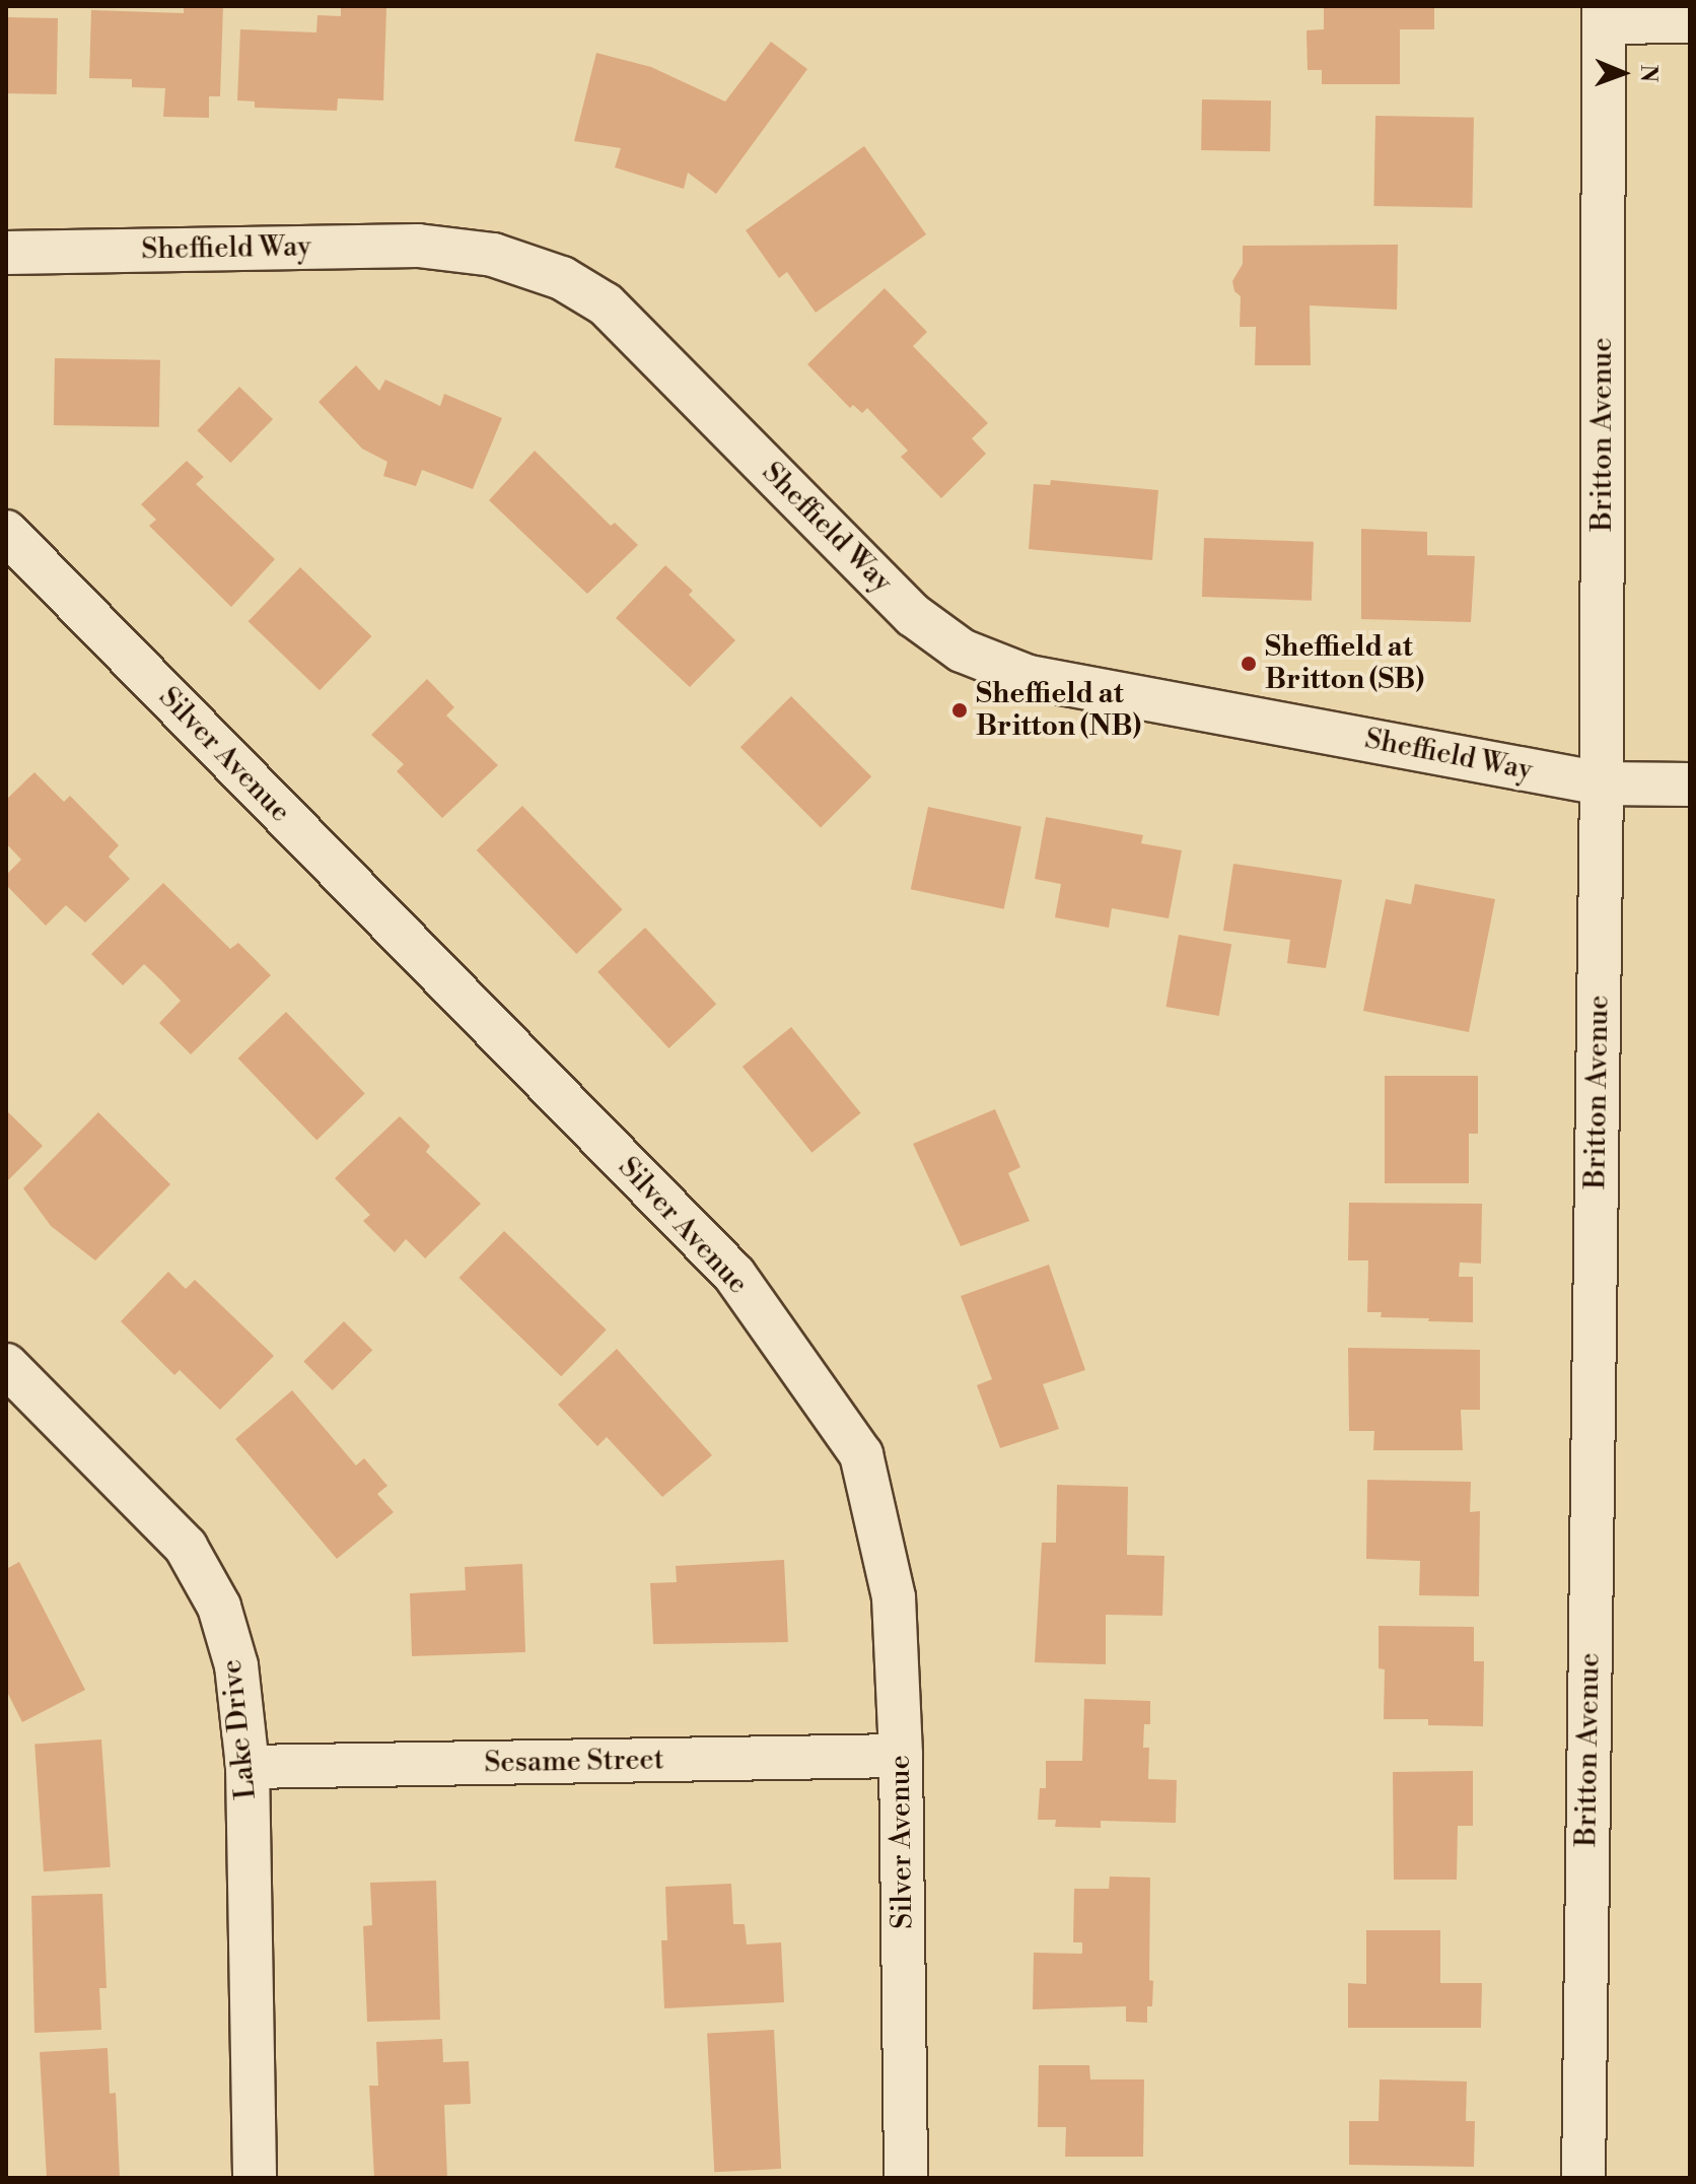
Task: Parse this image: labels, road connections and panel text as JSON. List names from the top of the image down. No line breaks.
{"streets":{"street":["Sheffield Way","Britton Avenue","Silver Avenue","Lake Drive","Sesame Street"]},"crossings":[["Sheffield Way","Britton Avenue"],["Silver Avenue","Sesame Street"],["Lake Drive","Sesame Street"]],"places":["Sheffield at Britton (SB)","Sheffield at Britton (NB)"],"north":"right"}
